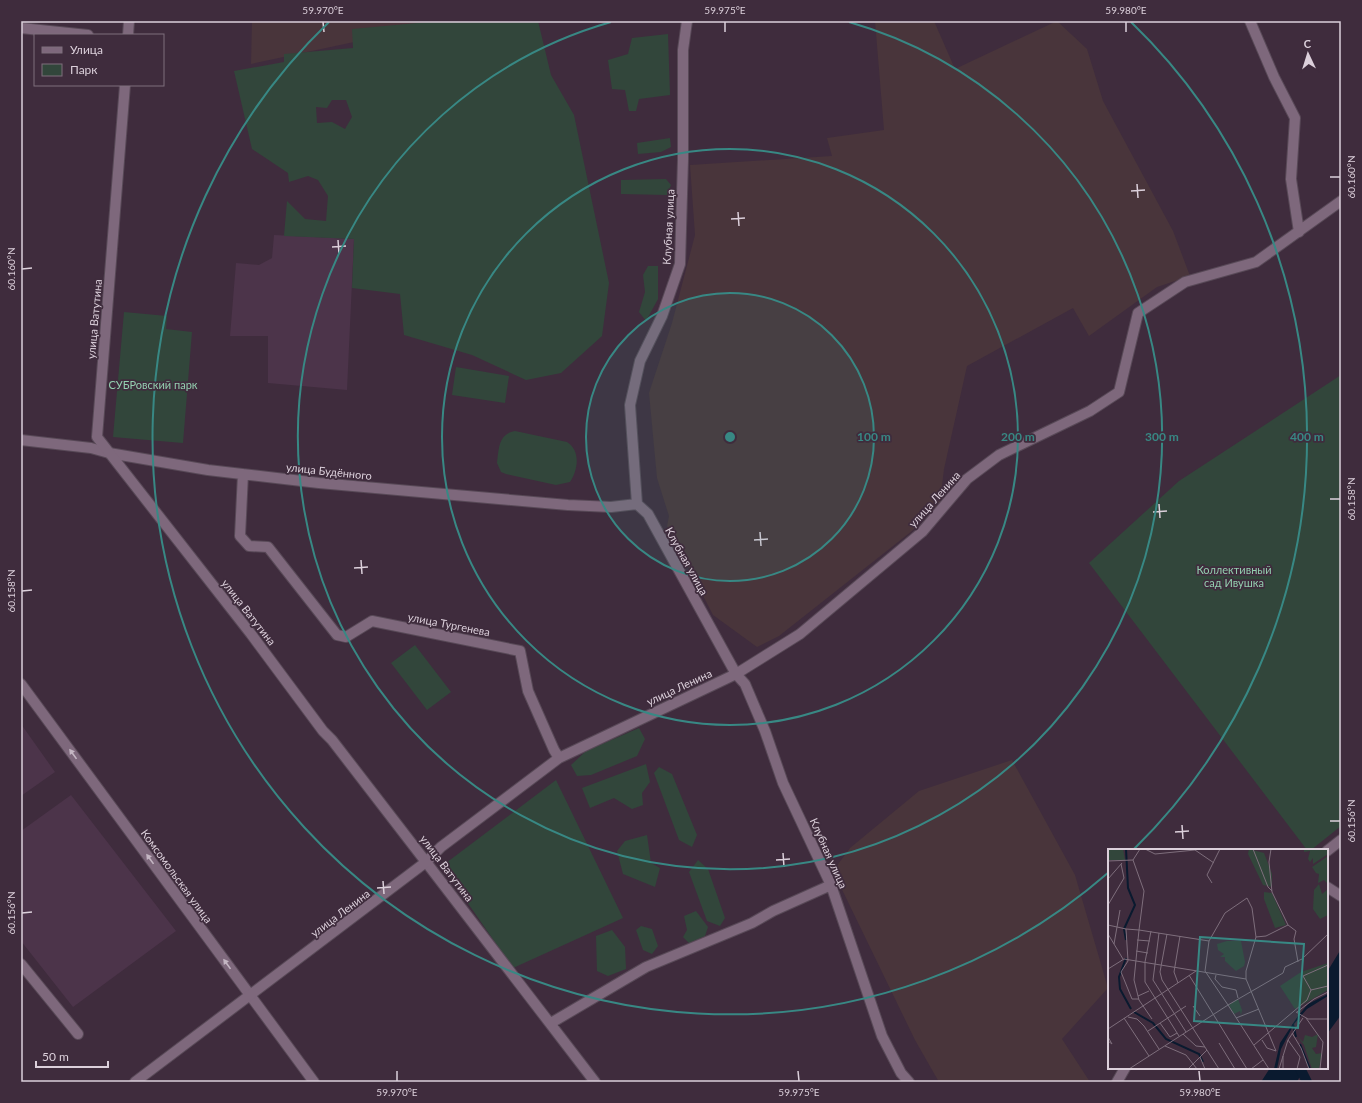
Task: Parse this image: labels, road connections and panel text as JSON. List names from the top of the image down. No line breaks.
{"streets":{"street":["Клубная улица","улица Ватутина","улица Будённого","улица Ленина","улица Тургенева","Комсомольская улица"]},"crossings":[["Клубная улица","улица Будённого"],["Клубная улица","улица Ленина"],["улица Ватутина","улица Будённого"],["улица Ватутина","улица Ленина"],["улица Будённого","улица Тургенева"],["улица Ленина","улица Тургенева"],["улица Ленина","Комсомольская улица"]],"one_way":["Комсомольская улица"],"parks":["СУБРовский парк","Коллективный сад Ивушка"],"legend":["Улица","Парк"],"scale_bar":"50 m","north":"top","coordinates":["59.970°E","59.975°E","59.980°E","60.160°N","60.158°N","60.156°N"],"rings":["100 m","200 m","300 m","400 m"]}
